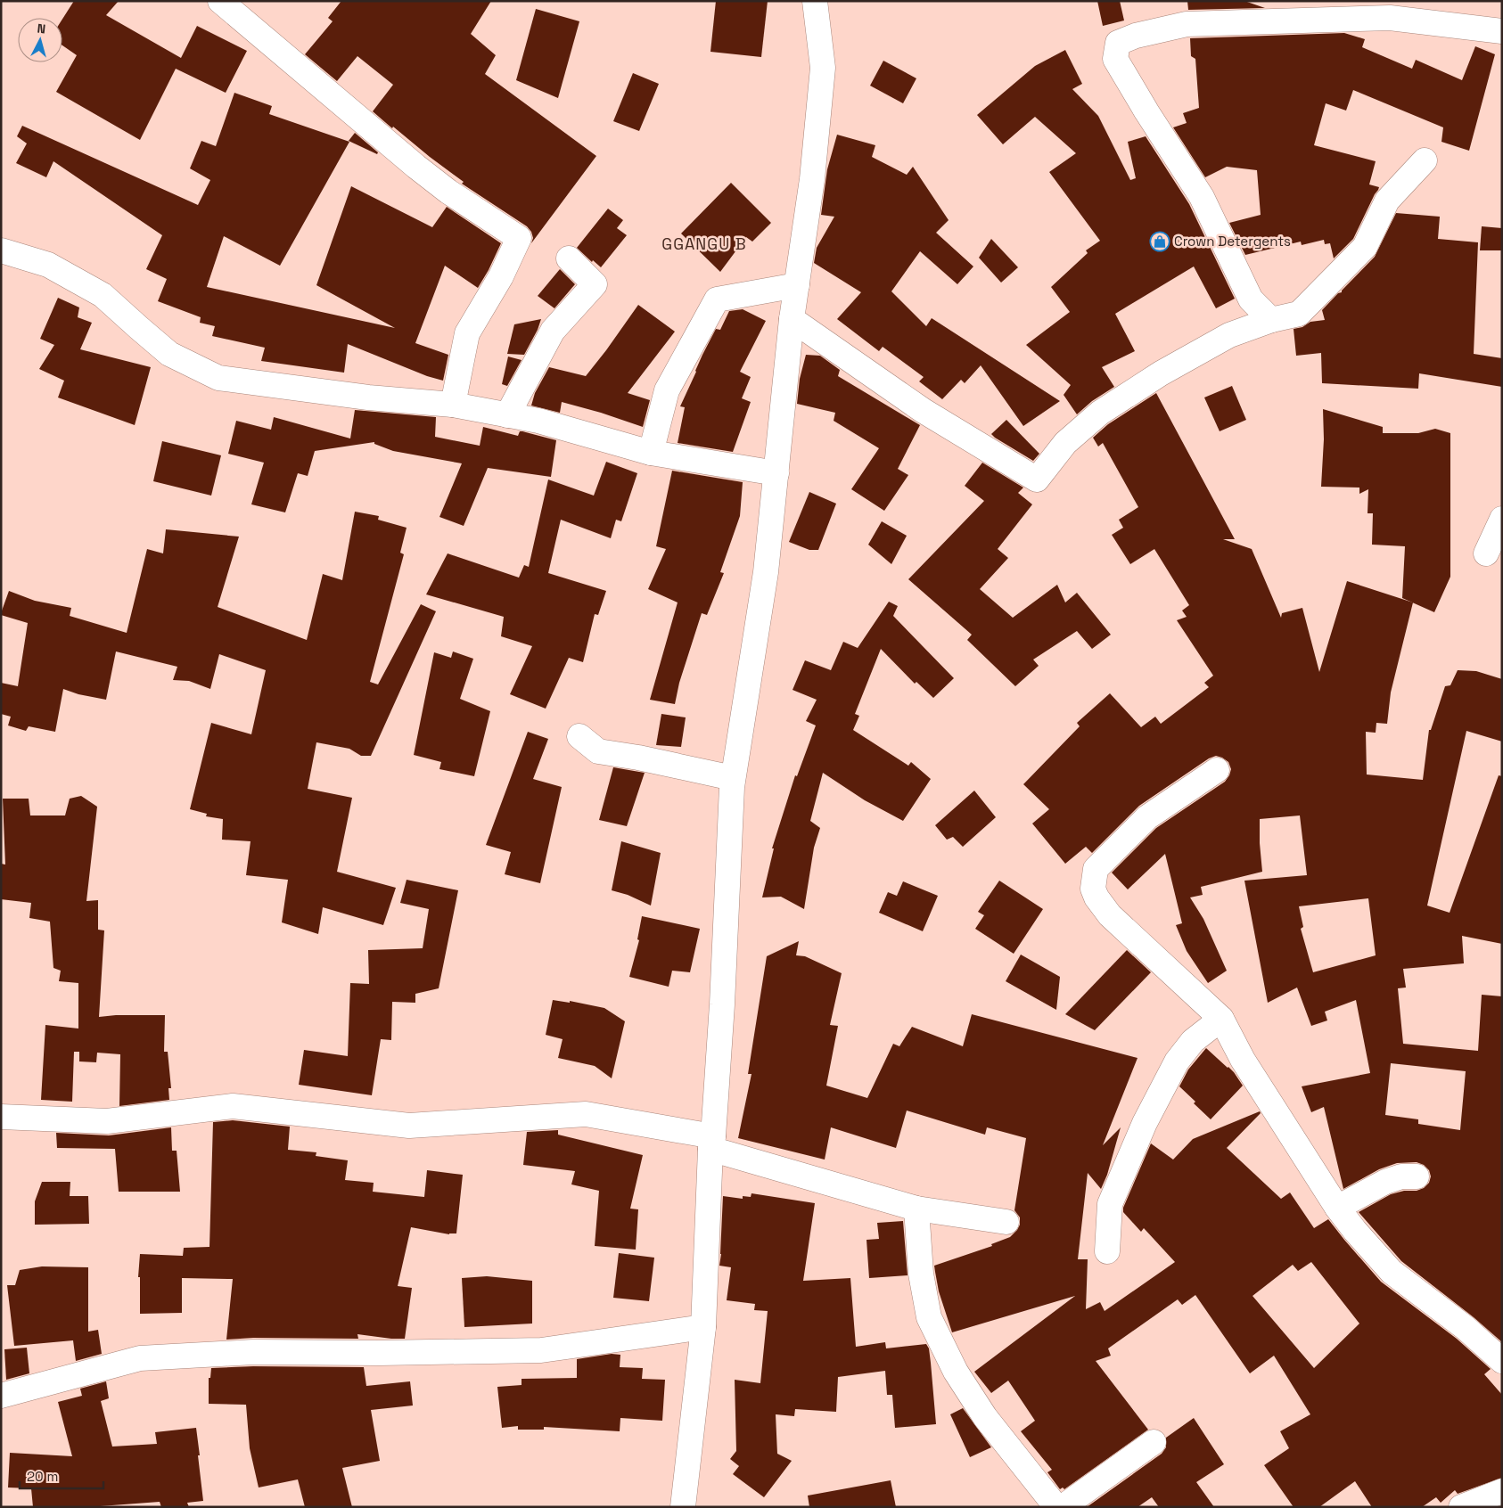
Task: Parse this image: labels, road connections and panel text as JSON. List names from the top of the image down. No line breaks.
{"districts":["GGANGU B"],"places":{"shop":["Crown Detergents"]},"scale_bar":"20 m","north":"top"}
